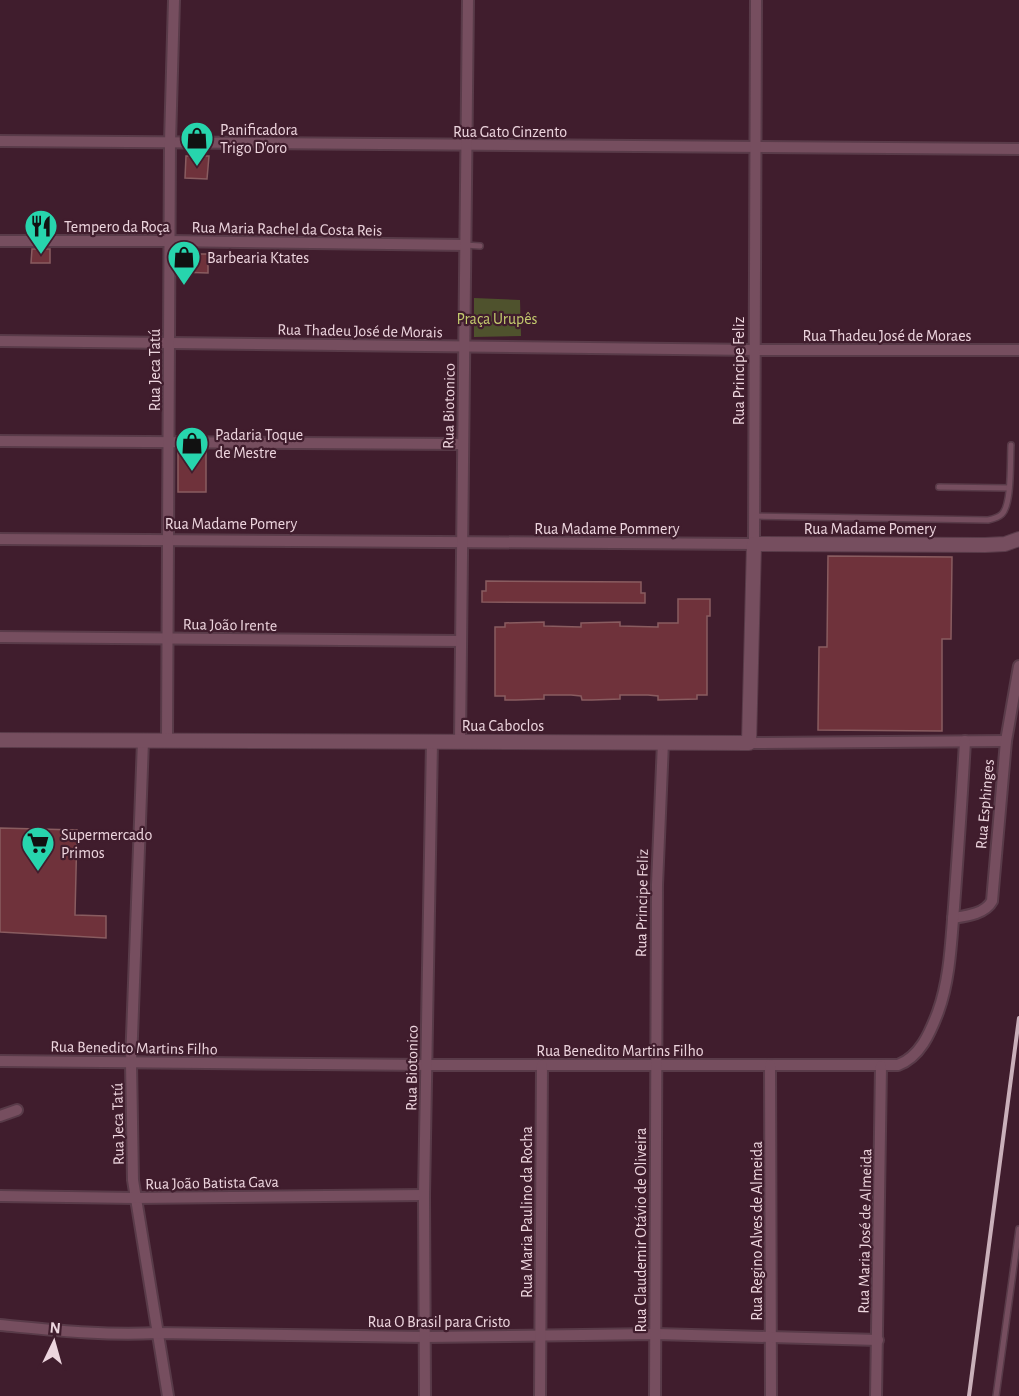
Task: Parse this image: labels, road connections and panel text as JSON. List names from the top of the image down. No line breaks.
{"streets":{"street":["Rua Gato Cinzento","Rua Maria Rachel da Costa Reis","Rua Thadeu José de Morais","Rua Thadeu José de Moraes","Rua Jeca Tatú","Rua Principe Feliz","Rua Biotonico","Rua Madame Pomery","Rua Madame Pommery","Rua João Irente","Rua Caboclos","Rua Esphinges","Rua Benedito Martins Filho","Rua João Batista Gava","Rua Maria Paulino da Rocha","Rua Claudemir Otávio de Oliveira","Rua Regino Alves de Almeida","Rua Maria José de Almeida","Rua O Brasil para Cristo"]},"crossings":[["Rua Gato Cinzento","Rua Jeca Tatú"],["Rua Gato Cinzento","Rua Principe Feliz"],["Rua Gato Cinzento","Rua Biotonico"],["Rua Maria Rachel da Costa Reis","Rua Jeca Tatú"],["Rua Maria Rachel da Costa Reis","Rua Biotonico"],["Rua Thadeu José de Morais","Rua Thadeu José de Moraes"],["Rua Thadeu José de Morais","Rua Jeca Tatú"],["Rua Thadeu José de Morais","Rua Principe Feliz"],["Rua Thadeu José de Morais","Rua Biotonico"],["Rua Thadeu José de Moraes","Rua Principe Feliz"],["Rua Jeca Tatú","Rua Madame Pomery"],["Rua Jeca Tatú","Rua João Irente"],["Rua Jeca Tatú","Rua Caboclos"],["Rua Jeca Tatú","Rua Benedito Martins Filho"],["Rua Jeca Tatú","Rua João Batista Gava"],["Rua Jeca Tatú","Rua O Brasil para Cristo"],["Rua Principe Feliz","Rua Madame Pomery"],["Rua Principe Feliz","Rua Madame Pommery"],["Rua Principe Feliz","Rua Caboclos"],["Rua Principe Feliz","Rua Benedito Martins Filho"],["Rua Principe Feliz","Rua Claudemir Otávio de Oliveira"],["Rua Biotonico","Rua Madame Pomery"],["Rua Biotonico","Rua Madame Pommery"],["Rua Biotonico","Rua João Irente"],["Rua Biotonico","Rua Caboclos"],["Rua Biotonico","Rua Benedito Martins Filho"],["Rua Biotonico","Rua João Batista Gava"],["Rua Biotonico","Rua O Brasil para Cristo"],["Rua Madame Pomery","Rua Madame Pommery"],["Rua Caboclos","Rua Esphinges"],["Rua Caboclos","Rua Benedito Martins Filho"],["Rua Esphinges","Rua Benedito Martins Filho"],["Rua Benedito Martins Filho","Rua Maria Paulino da Rocha"],["Rua Benedito Martins Filho","Rua Claudemir Otávio de Oliveira"],["Rua Benedito Martins Filho","Rua Regino Alves de Almeida"],["Rua Benedito Martins Filho","Rua Maria José de Almeida"],["Rua Maria Paulino da Rocha","Rua O Brasil para Cristo"],["Rua Claudemir Otávio de Oliveira","Rua O Brasil para Cristo"],["Rua Regino Alves de Almeida","Rua O Brasil para Cristo"],["Rua Maria José de Almeida","Rua O Brasil para Cristo"]],"parks":["Praça Urupês"],"places":{"shop":["Panificadora Trigo D'oro","Barbearia Ktates","Padaria Toque de Mestre"],"restaurant":["Tempero da Roça"],"supermarket":["Supermercado Primos"]},"north":"top"}
